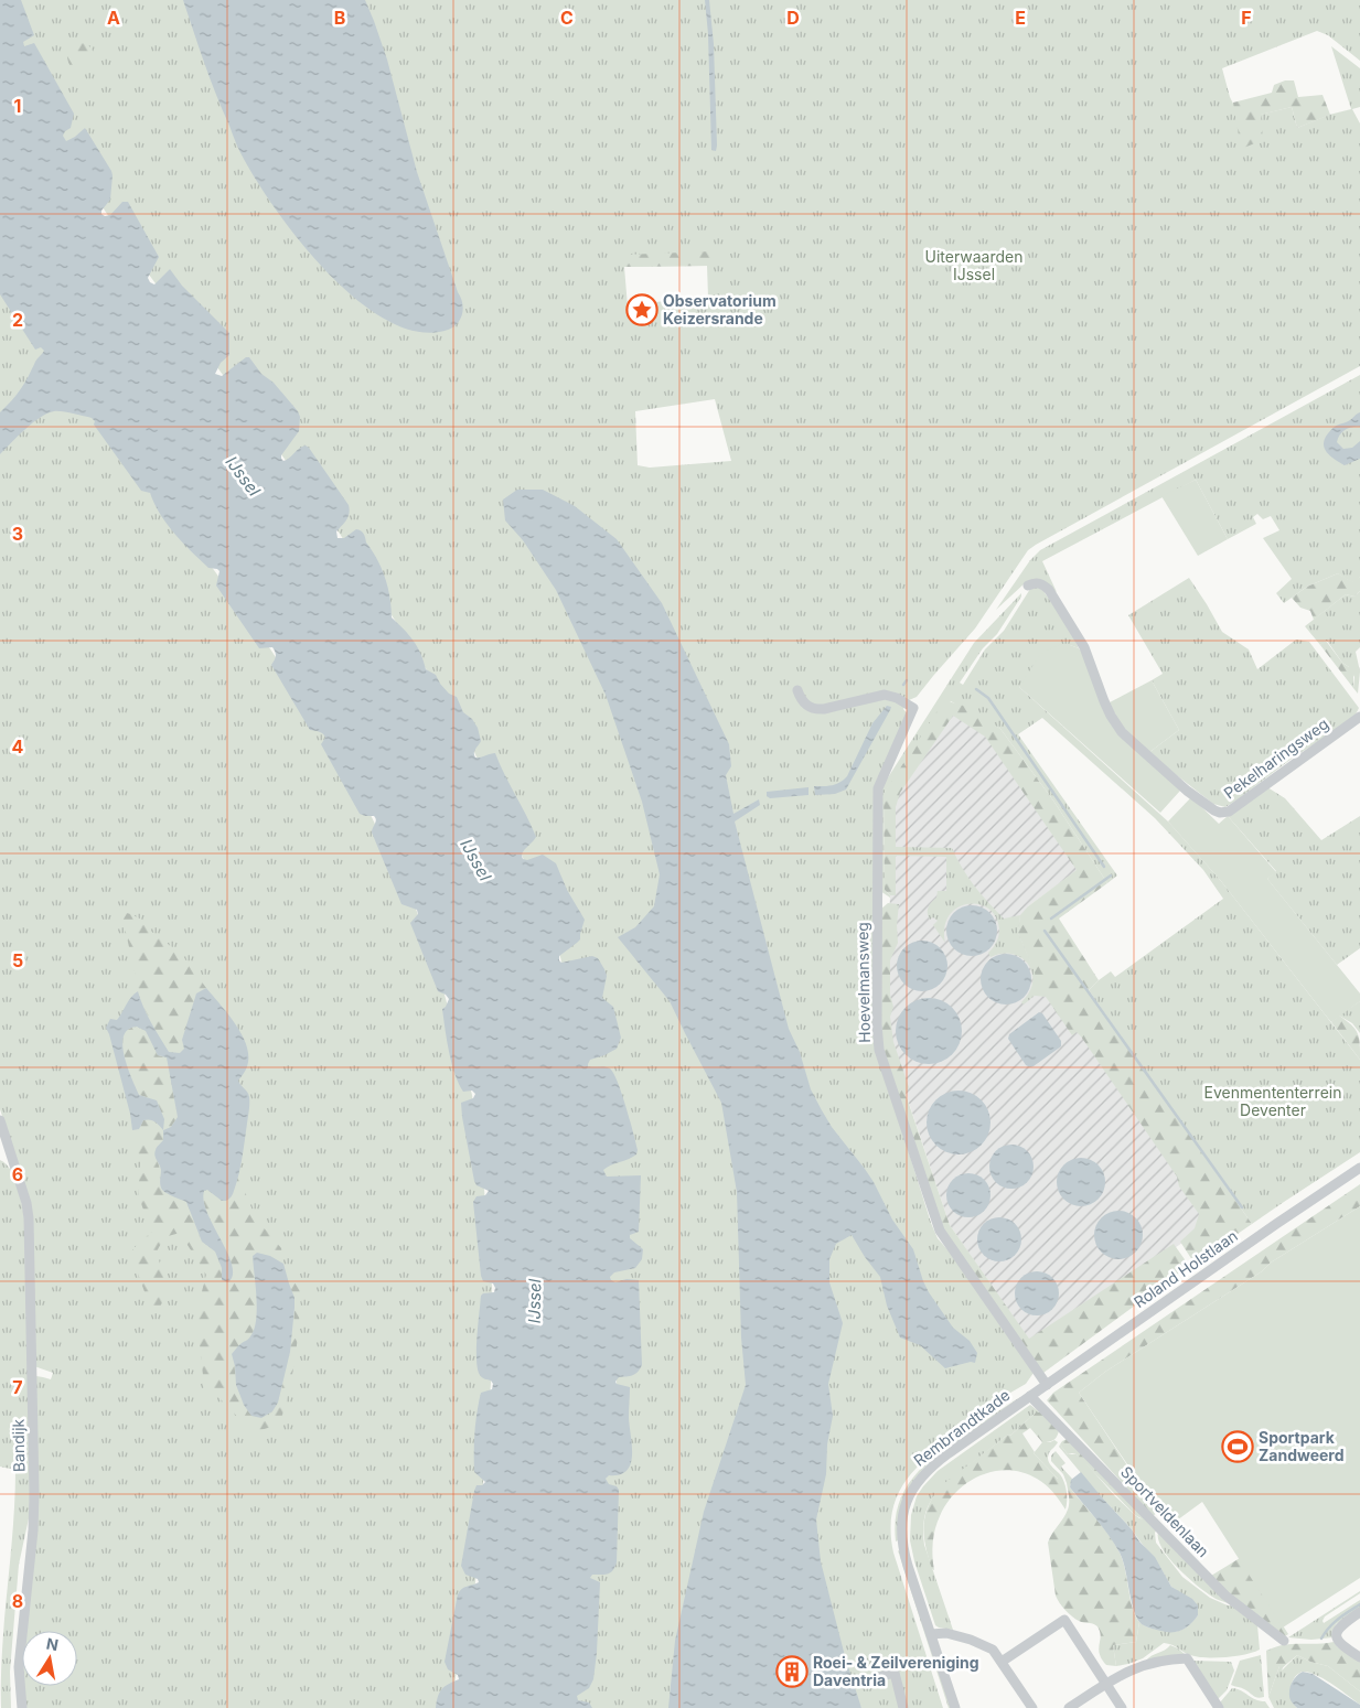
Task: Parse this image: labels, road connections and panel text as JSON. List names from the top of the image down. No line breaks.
{"streets":{"street":["Pekelharingsweg","Hoevelmansweg","Roland Holstlaan","Rembrandtkade","Bandijk","Sportveldenlaan"]},"crossings":[["Hoevelmansweg","Roland Holstlaan"],["Roland Holstlaan","Rembrandtkade"],["Roland Holstlaan","Sportveldenlaan"],["Rembrandtkade","Sportveldenlaan"]],"water":["IJssel"],"parks":["Uiterwaarden IJssel","Evenmententerrein Deventer"],"places":{"place":["Observatorium Keizersrande"],"sports":["Sportpark Zandweerd"],"building":["Roei- & Zeilvereniging Daventria"]},"north":"top","grid":{"columns":["A","B","C","D","E","F"],"rows":["1","2","3","4","5","6","7","8"]}}
